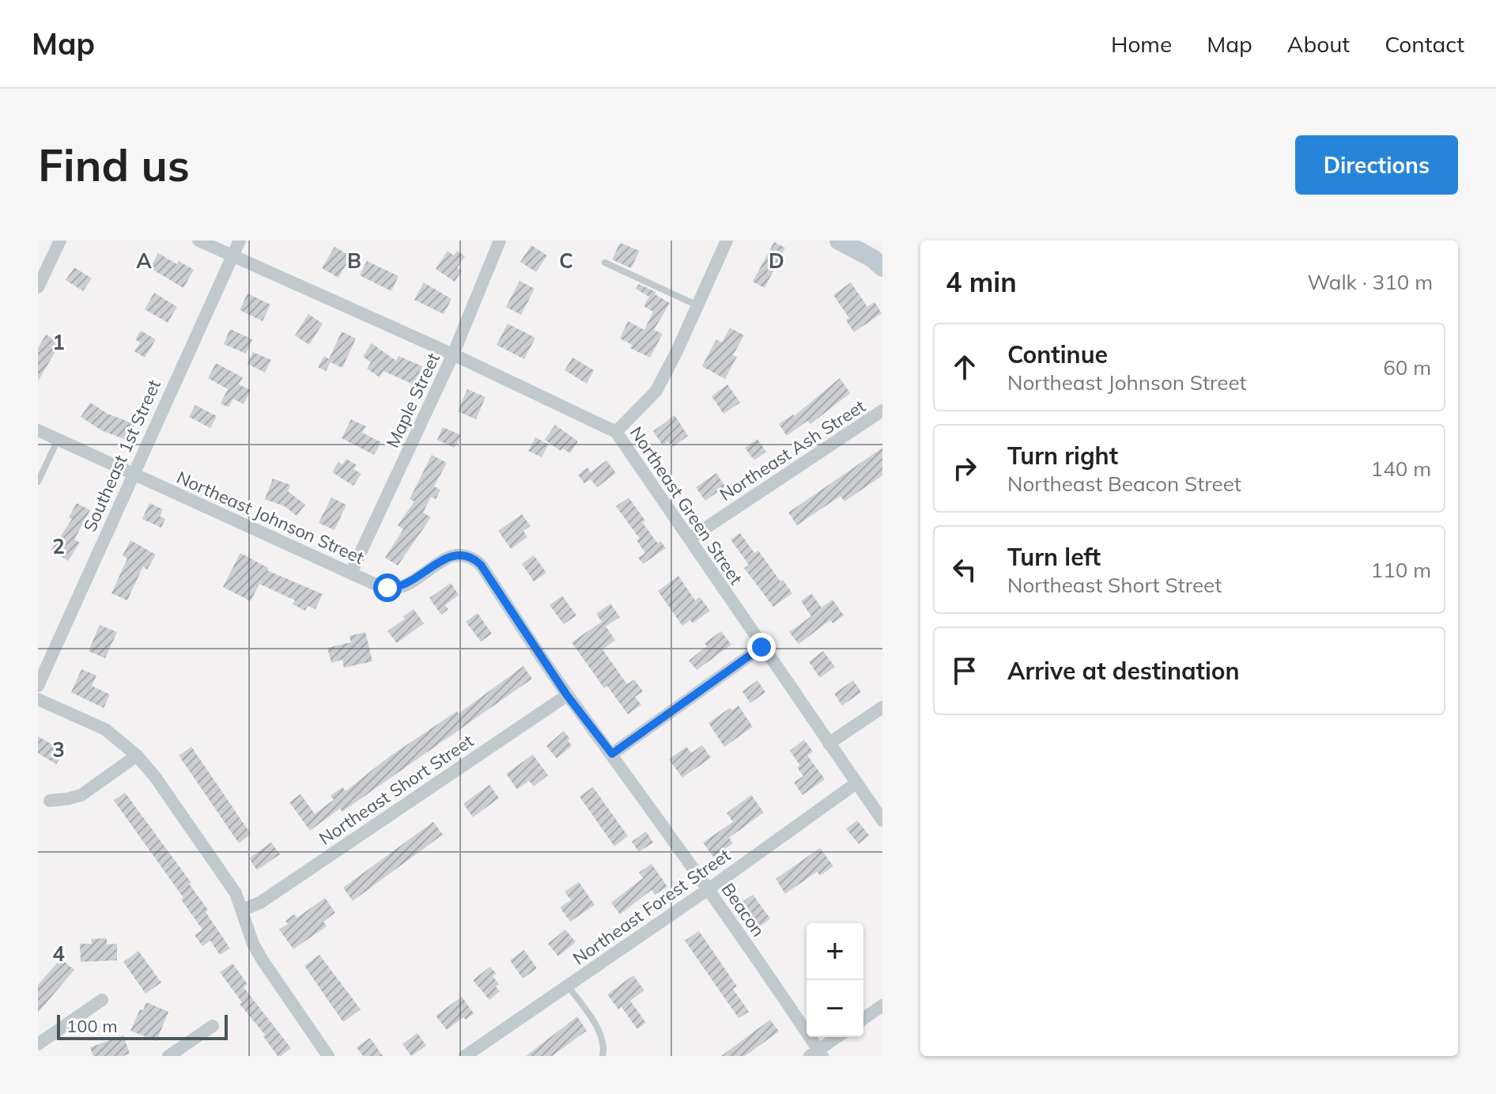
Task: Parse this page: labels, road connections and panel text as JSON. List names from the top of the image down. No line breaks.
{"streets":{"street":["Maple Street","Northeast Ash Street","Southeast 1st Street","Northeast Green Street","Northeast Johnson Street","Northeast Short Street","Northeast Forest Street","Beacon"]},"crossings":[["Maple Street","Northeast Green Street"],["Maple Street","Northeast Johnson Street"],["Northeast Ash Street","Northeast Green Street"],["Southeast 1st Street","Northeast Green Street"],["Southeast 1st Street","Northeast Johnson Street"],["Northeast Green Street","Northeast Forest Street"],["Northeast Johnson Street","Beacon"],["Northeast Short Street","Beacon"],["Northeast Forest Street","Beacon"]],"scale_bar":"100 m","page":{"header":"Map","nav":["Home","Map","About","Contact"],"buttons":"Directions","title":"Find us","heading":["4 min","Walk · 310 m"],"list":[["Continue","Northeast Johnson Street","60 m"],["Turn right","Northeast Beacon Street","140 m"],["Turn left","Northeast Short Street","110 m"],"Arrive at destination"],"map_buttons":["+","−"],"scale":"100 m"},"grid":{"columns":["A","B","C","D"],"rows":["1","2","3","4"]}}
